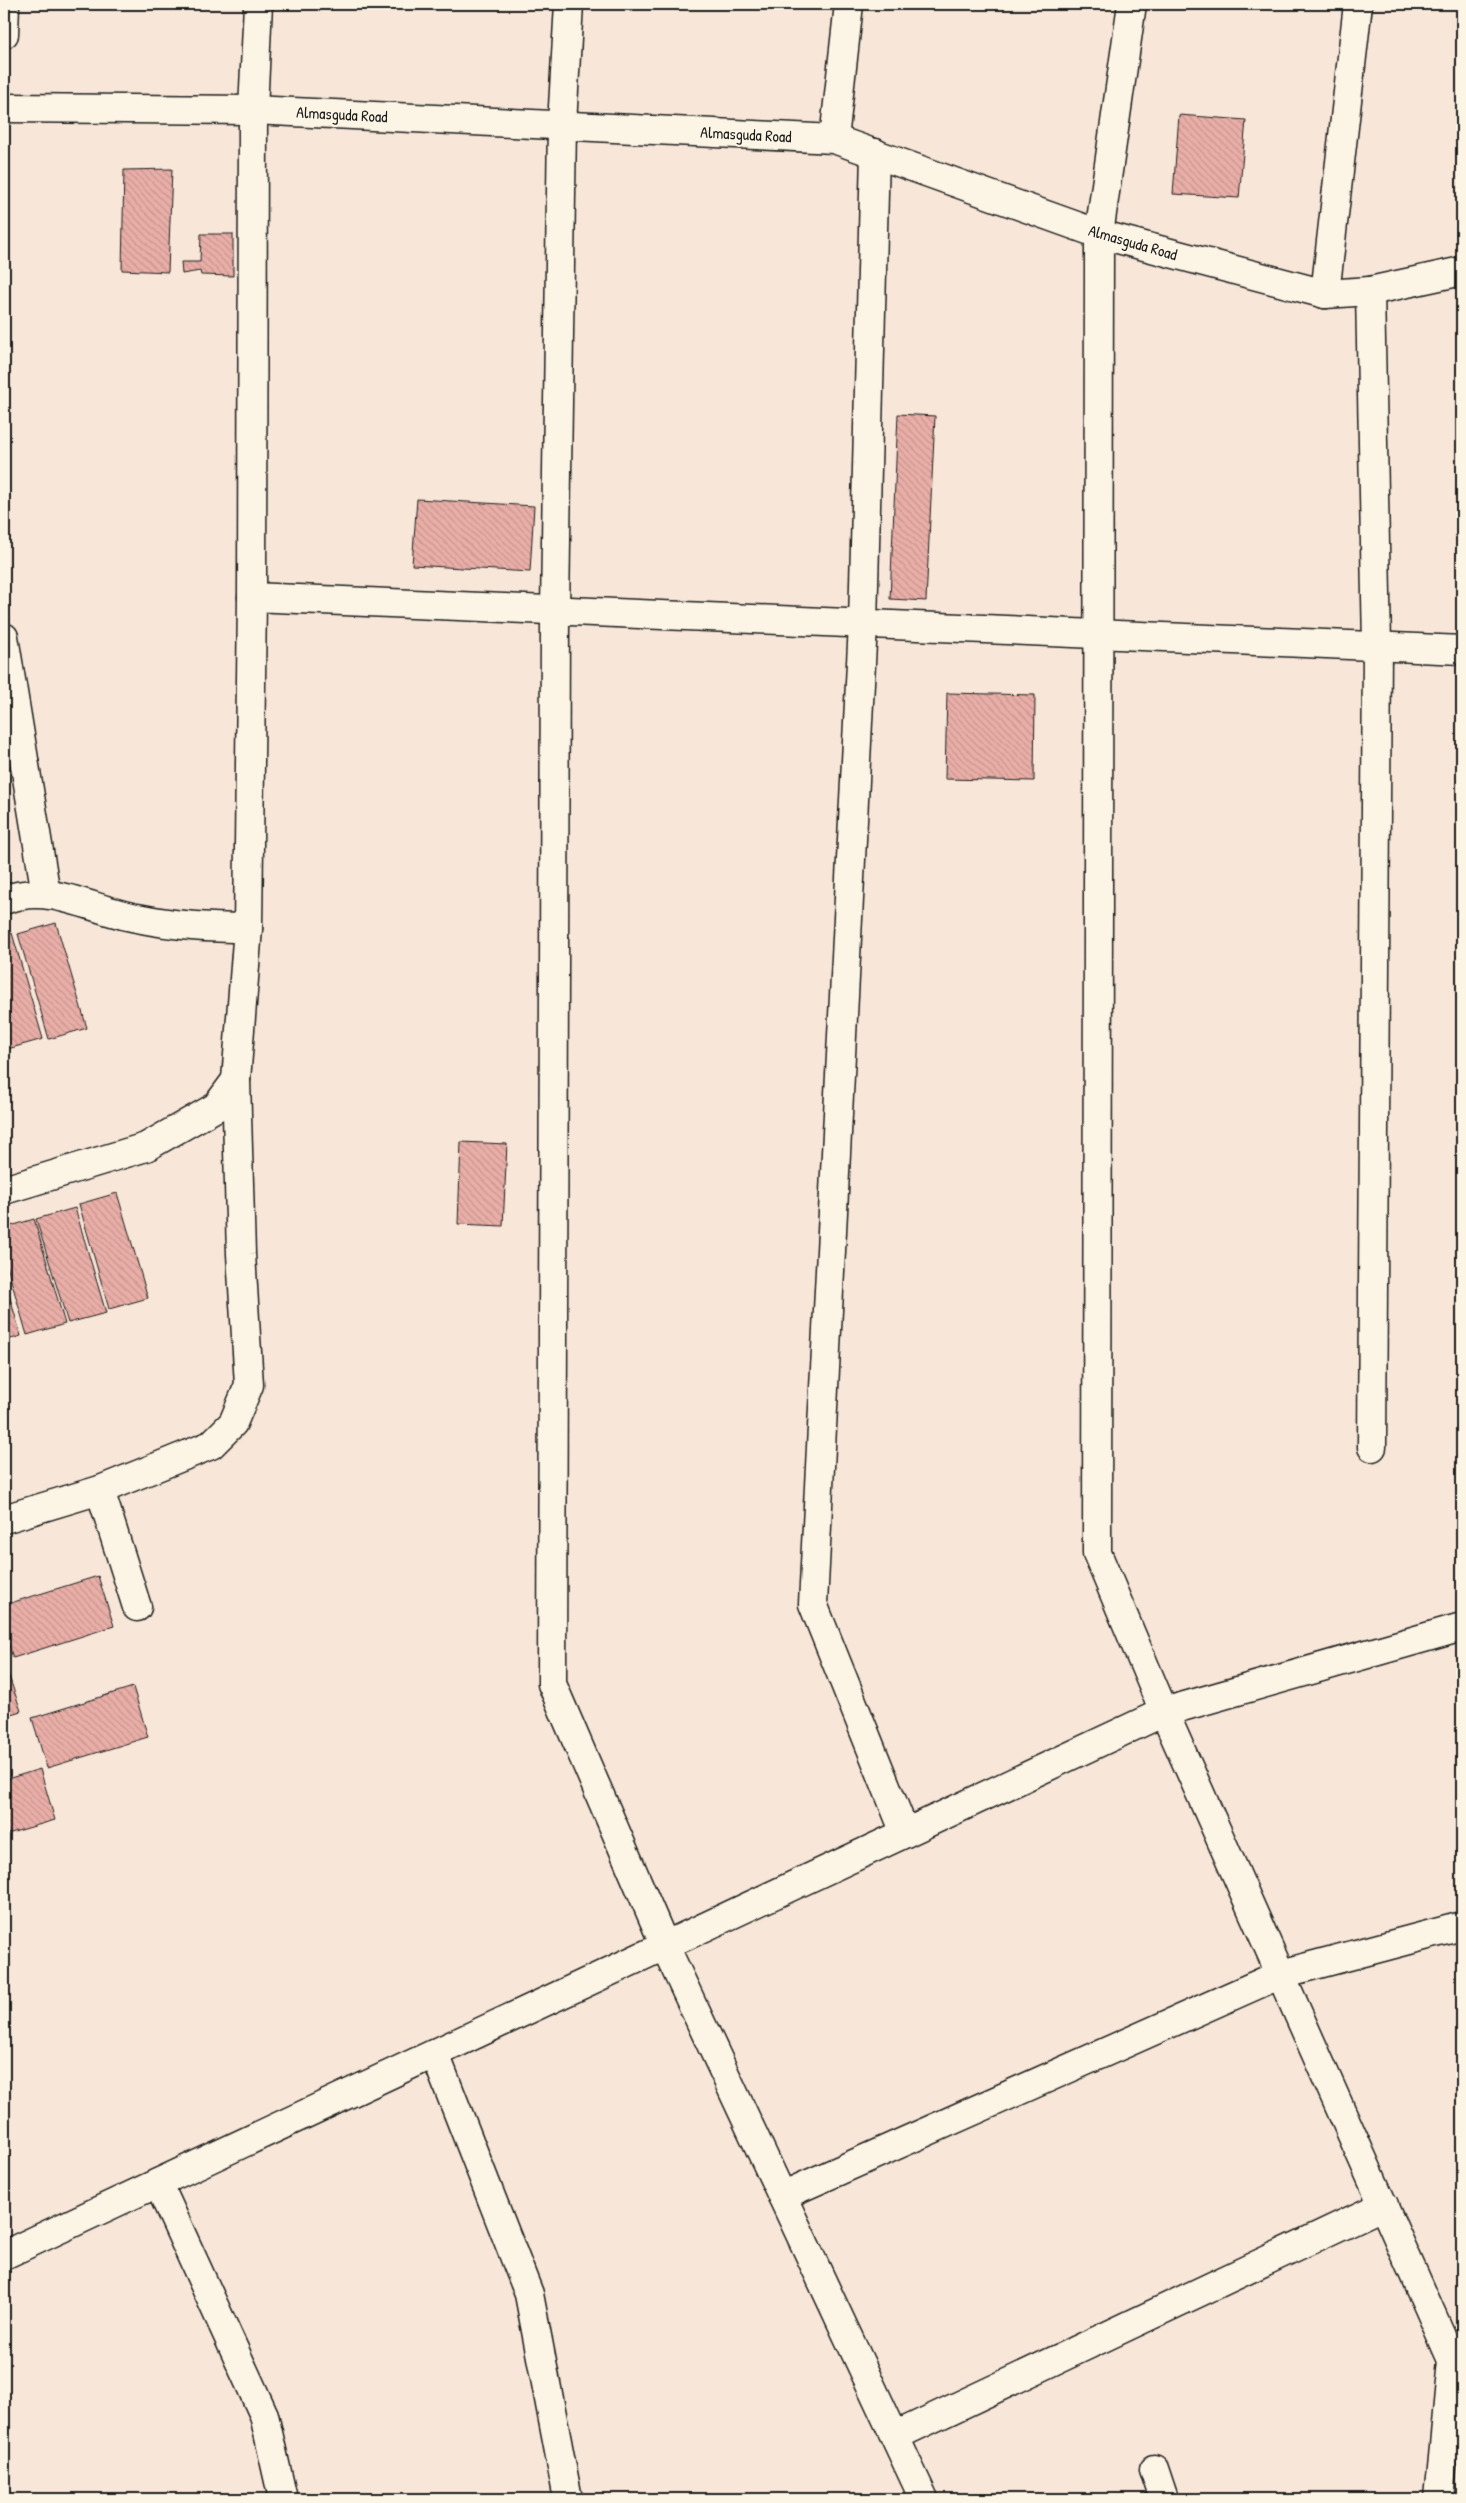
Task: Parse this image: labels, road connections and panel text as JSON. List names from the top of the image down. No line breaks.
{"streets":{"street":["Almasguda Road"]}}
